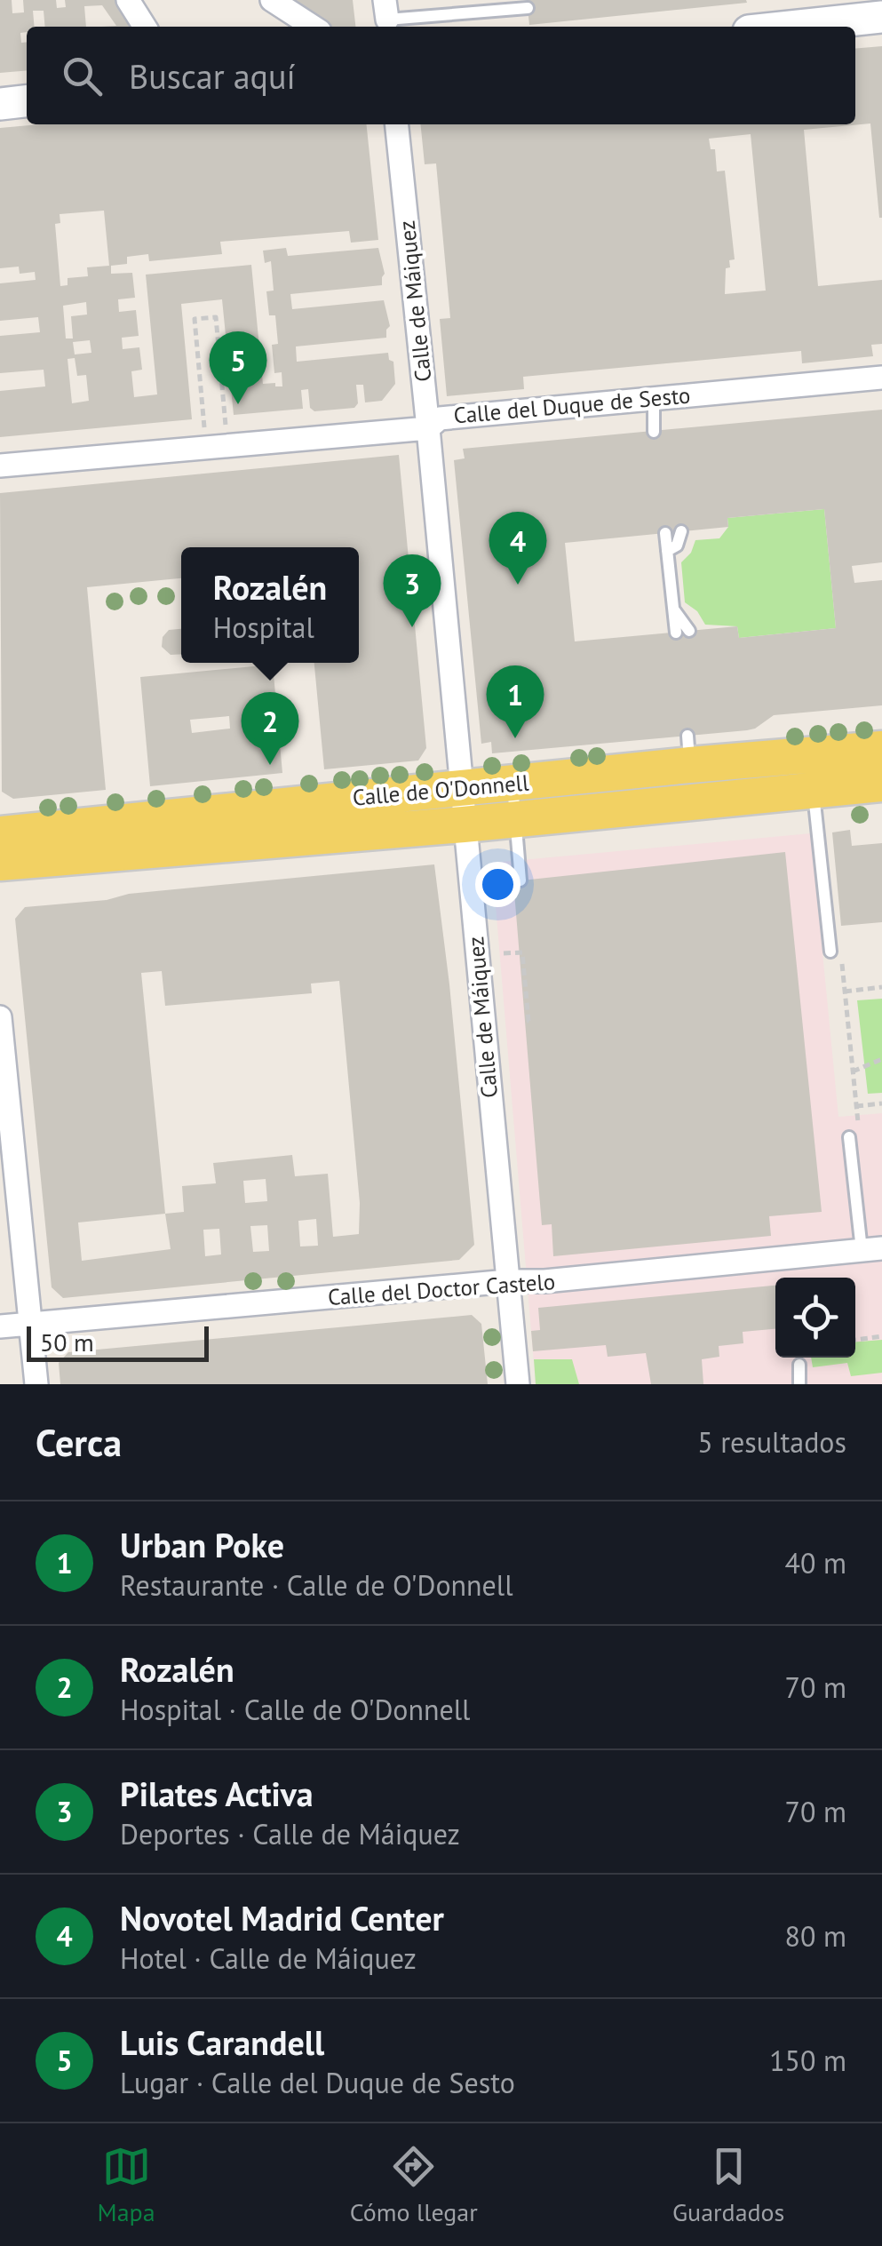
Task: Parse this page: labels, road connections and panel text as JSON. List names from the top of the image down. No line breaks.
{"streets":{"main road":["Calle de O'Donnell"],"street":["Calle de Máiquez","Calle del Duque de Sesto","Calle del Doctor Castelo"]},"crossings":[["Calle de Máiquez","Calle del Duque de Sesto"],["Calle de Máiquez","Calle de O'Donnell"],["Calle de Máiquez","Calle del Doctor Castelo"]],"scale_bar":"50 m","page":{"search":"Buscar aquí","pins":["5","4","3","1","2"],"popup":["Rozalén","Hospital"],"scale":"50 m","heading":["Cerca","5 resultados"],"list":[{"mark":"1","name":"Urban Poke","note":"Restaurante · Calle de O'Donnell","value":"40 m"},{"mark":"2","name":"Rozalén","note":"Hospital · Calle de O'Donnell","value":"70 m"},{"mark":"3","name":"Pilates Activa","note":"Deportes · Calle de Máiquez","value":"70 m"},{"mark":"4","name":"Novotel Madrid Center","note":"Hotel · Calle de Máiquez","value":"80 m"},{"mark":"5","name":"Luis Carandell","note":"Lugar · Calle del Duque de Sesto","value":"150 m"}],"nav":["Mapa","Cómo llegar","Guardados"]}}
